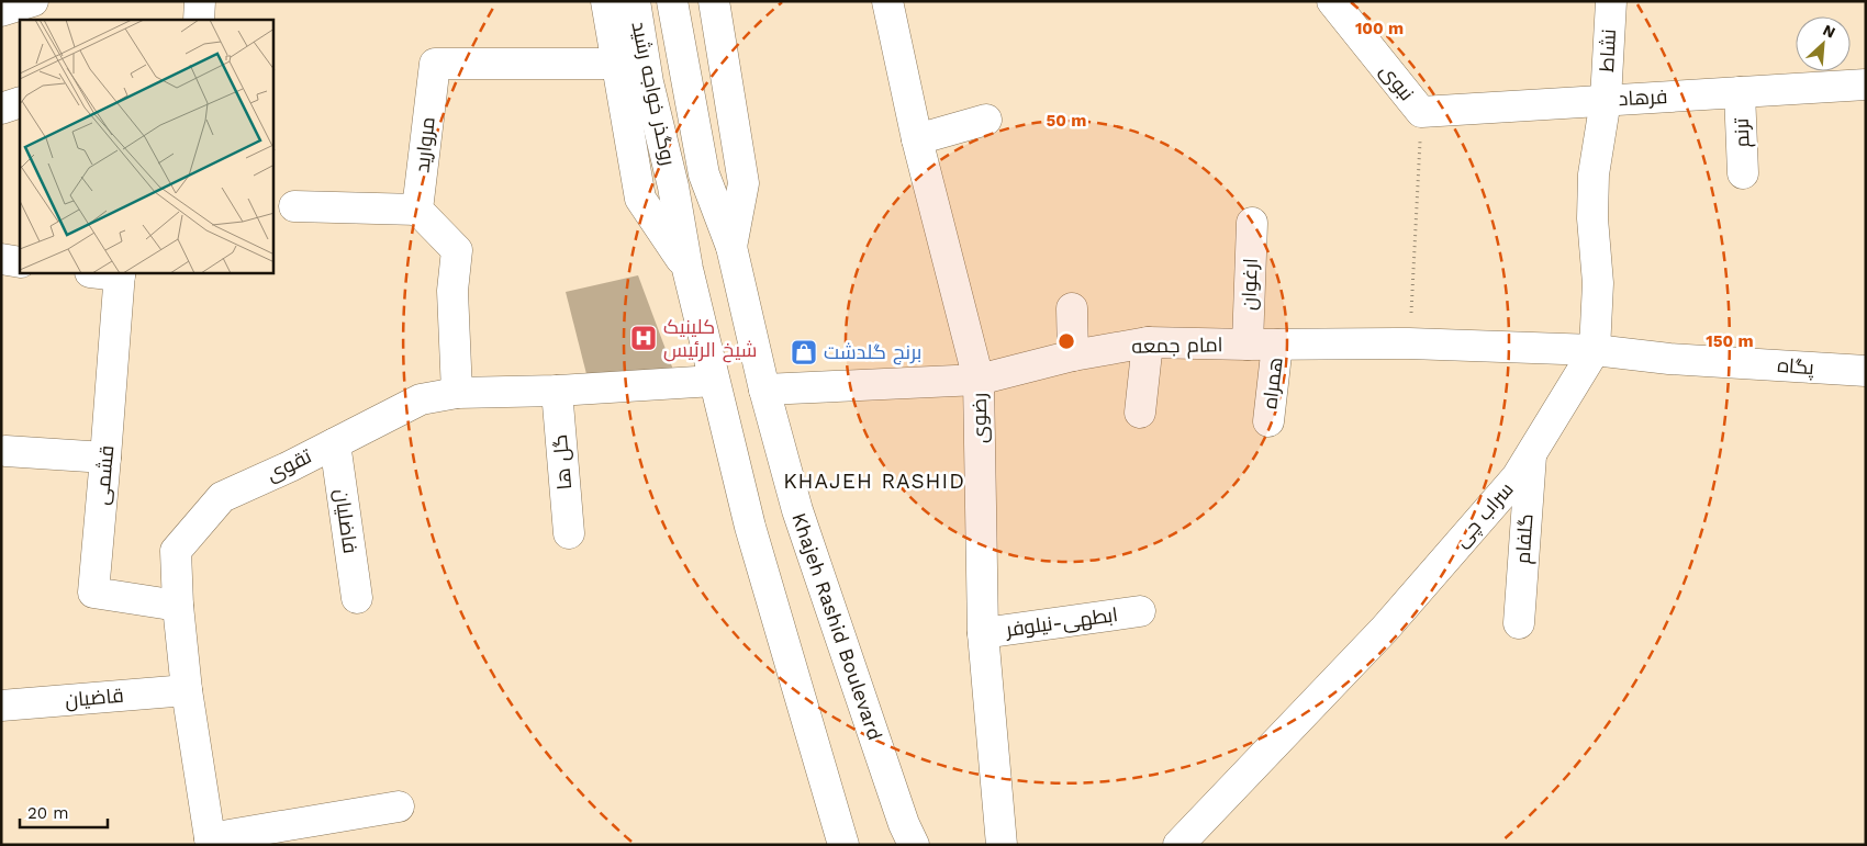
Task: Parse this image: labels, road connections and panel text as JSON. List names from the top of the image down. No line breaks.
{"streets":{"street":["نشاط","نبوی","روگذر خواجه رشید","فرهاد","ترنم","مروارید","ارغوان","امام جمعه","پگاه","همراه","رضوی","گل ها","تقوی","قشمی","سراب چی","فاضلیان","گلفام","ابطهی-نیلوفر","Khajeh Rashid Boulevard","قاضیان"]},"crossings":[["نشاط","فرهاد"],["نشاط","سراب چی"],["نبوی","فرهاد"],["روگذر خواجه رشید","Khajeh Rashid Boulevard"],["فرهاد","ترنم"],["فرهاد","سراب چی"],["ارغوان","امام جمعه"],["امام جمعه","پگاه"],["امام جمعه","همراه"],["امام جمعه","رضوی"],["امام جمعه","سراب چی"],["امام جمعه","Khajeh Rashid Boulevard"],["پگاه","سراب چی"],["رضوی","ابطهی-نیلوفر"],["گل ها","تقوی"],["تقوی","قشمی"],["تقوی","فاضلیان"],["تقوی","قاضیان"],["سراب چی","گلفام"]],"districts":["KHAJEH RASHID"],"places":{"hospital":["کلینیک شیخ الرئیس"],"shop":["برنج گلدشت"]},"scale_bar":"20 m","north":"top right","rings":["100 m","50 m","150 m"]}
